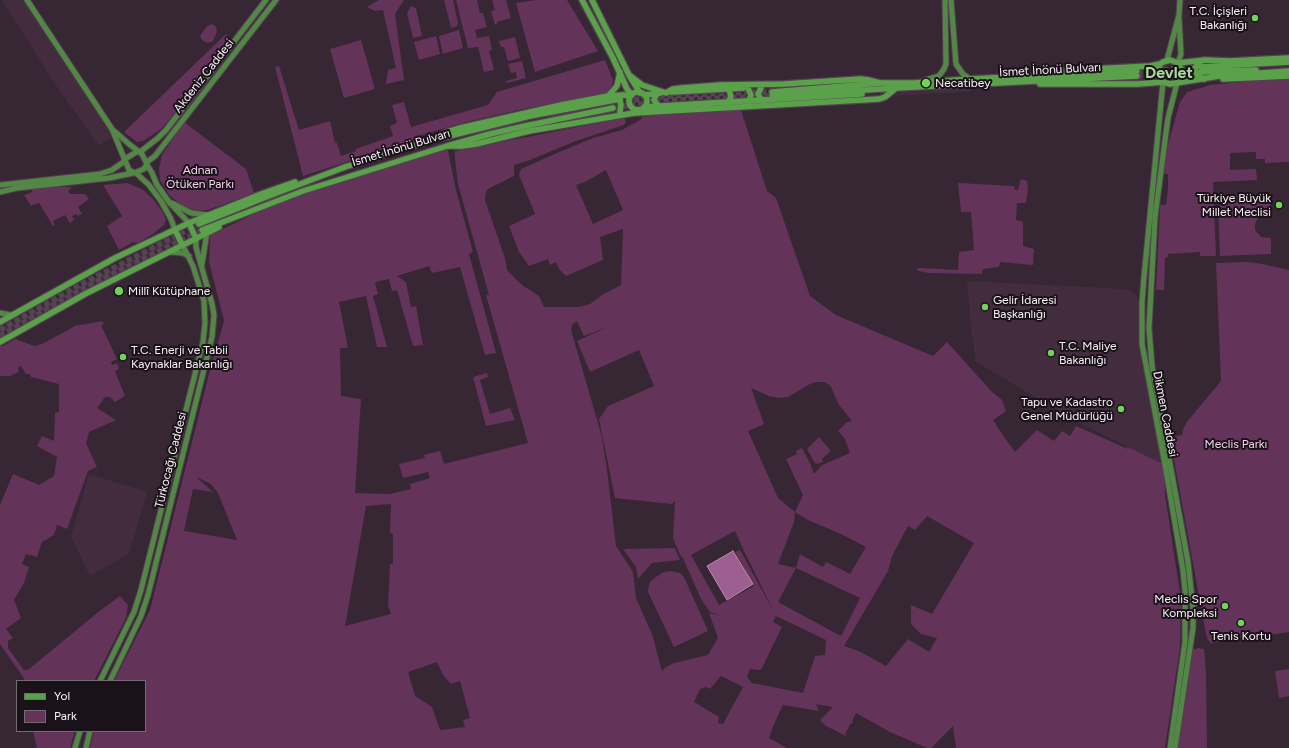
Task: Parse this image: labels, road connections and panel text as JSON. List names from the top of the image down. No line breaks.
{"streets":{"main road":["İsmet İnönü Bulvarı","Akdeniz Caddesi","Dikmen Caddesi","Türkocağı Caddesi"]},"districts":["Devlet"],"parks":["Adnan Ötüken Parkı","Meclis Parkı"],"places":["T.C. İçişleri Bakanlığı","Necatibey","Türkiye Büyük Millet Meclisi","Millî Kütüphane","Gelir İdaresi Başkanlığı","T.C. Maliye Bakanlığı","T.C. Enerji ve Tabii Kaynaklar Bakanlığı","Tapu ve Kadastro Genel Müdürlüğü","Meclis Spor Kompleksi","Tenis Kortu"],"legend":["Yol","Park"]}
